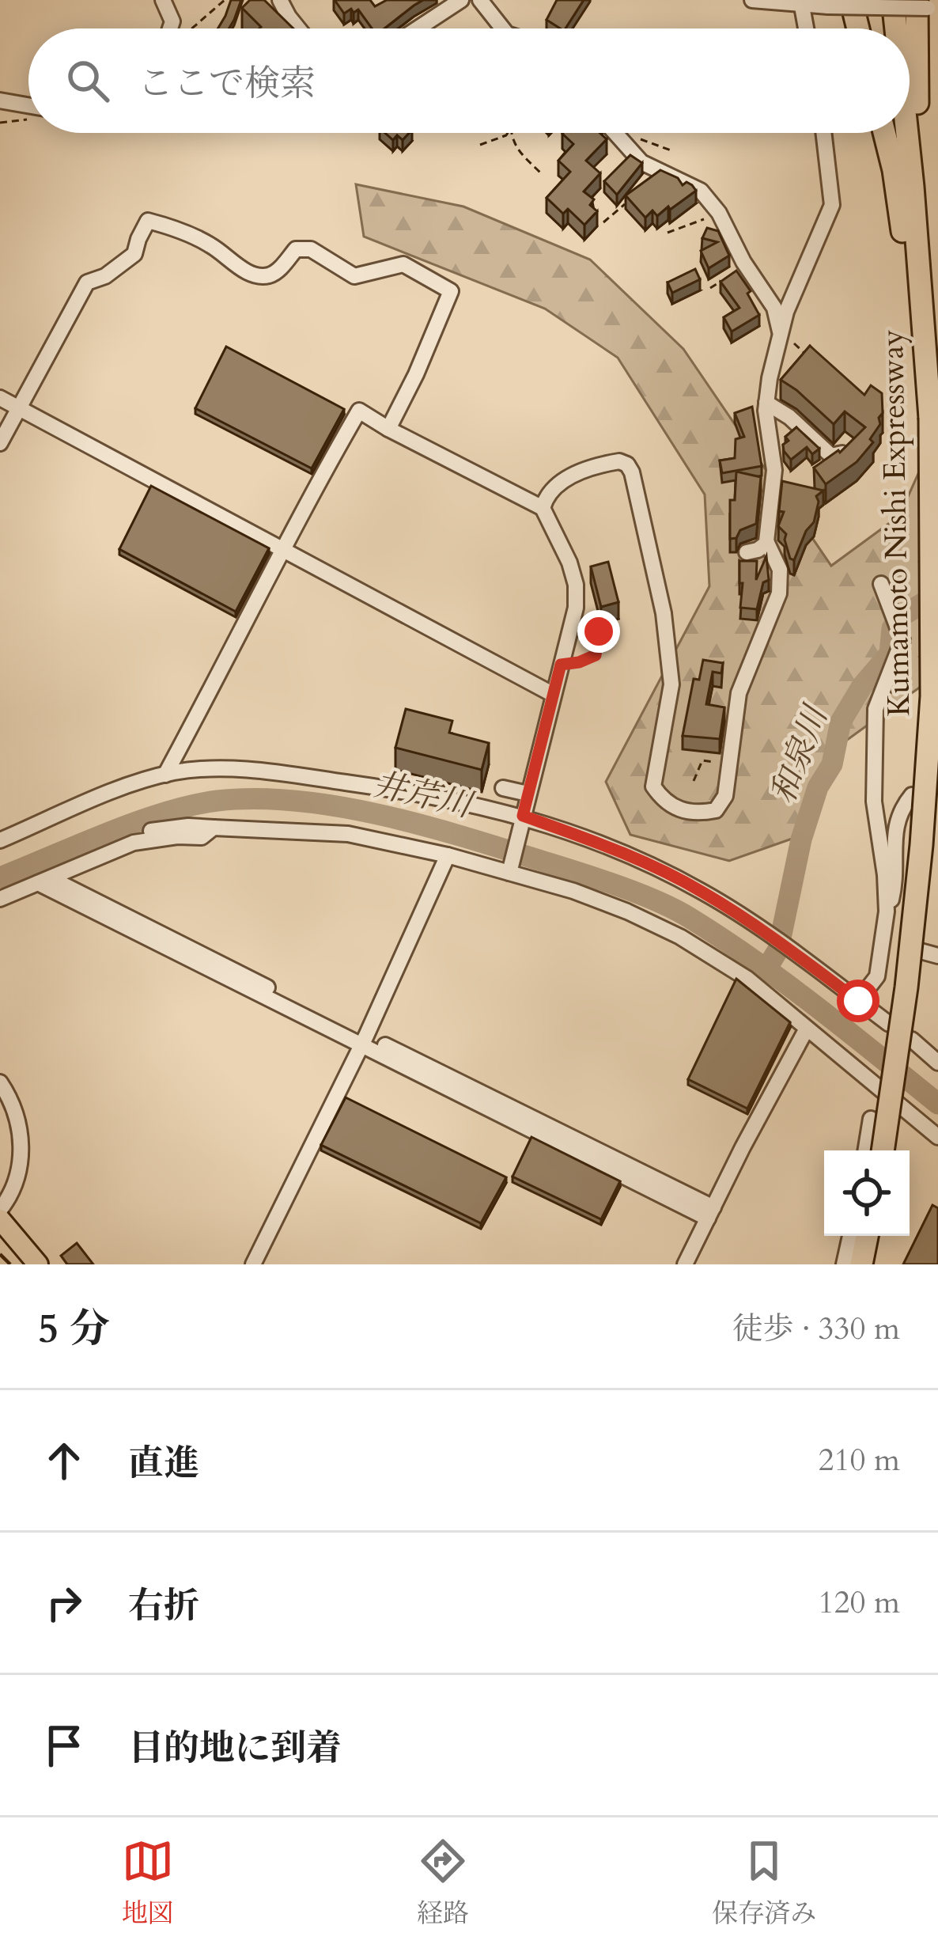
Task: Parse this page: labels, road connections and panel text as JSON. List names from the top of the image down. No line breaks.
{"streets":{"highway":["Kumamoto Nishi Expressway"]},"water":["和泉川","井芹川"],"page":{"search":"ここで検索","heading":["5 分","徒歩 · 330 m"],"list":[["直進","210 m"],["右折","120 m"],"目的地に到着"],"nav":["地図","経路","保存済み"]}}
